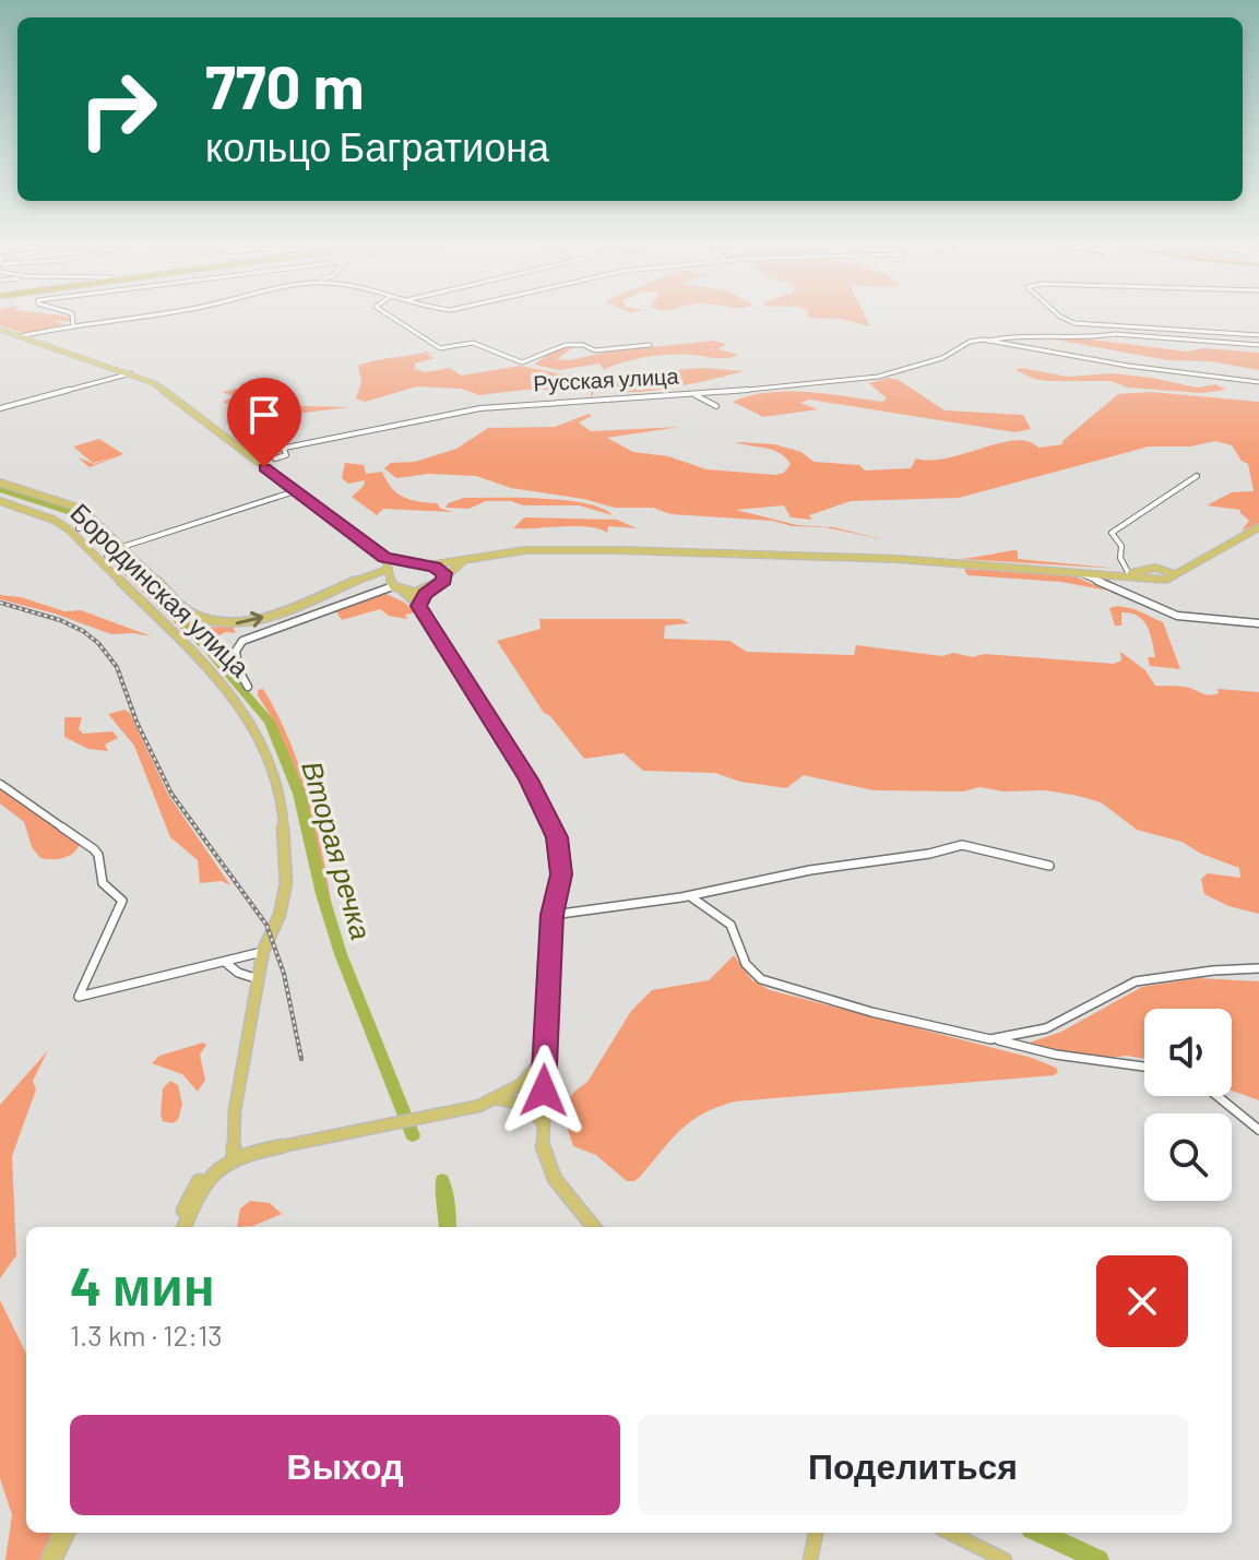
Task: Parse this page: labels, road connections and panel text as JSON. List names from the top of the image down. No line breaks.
{"streets":{"main road":["Бородинская улица"],"street":["Русская улица"]},"water":["Вторая речка"],"page":{"turn":["770 m","кольцо Багратиона"],"heading":["4 мин","1.3 km · 12:13"],"buttons":["Выход","Поделиться"]}}
